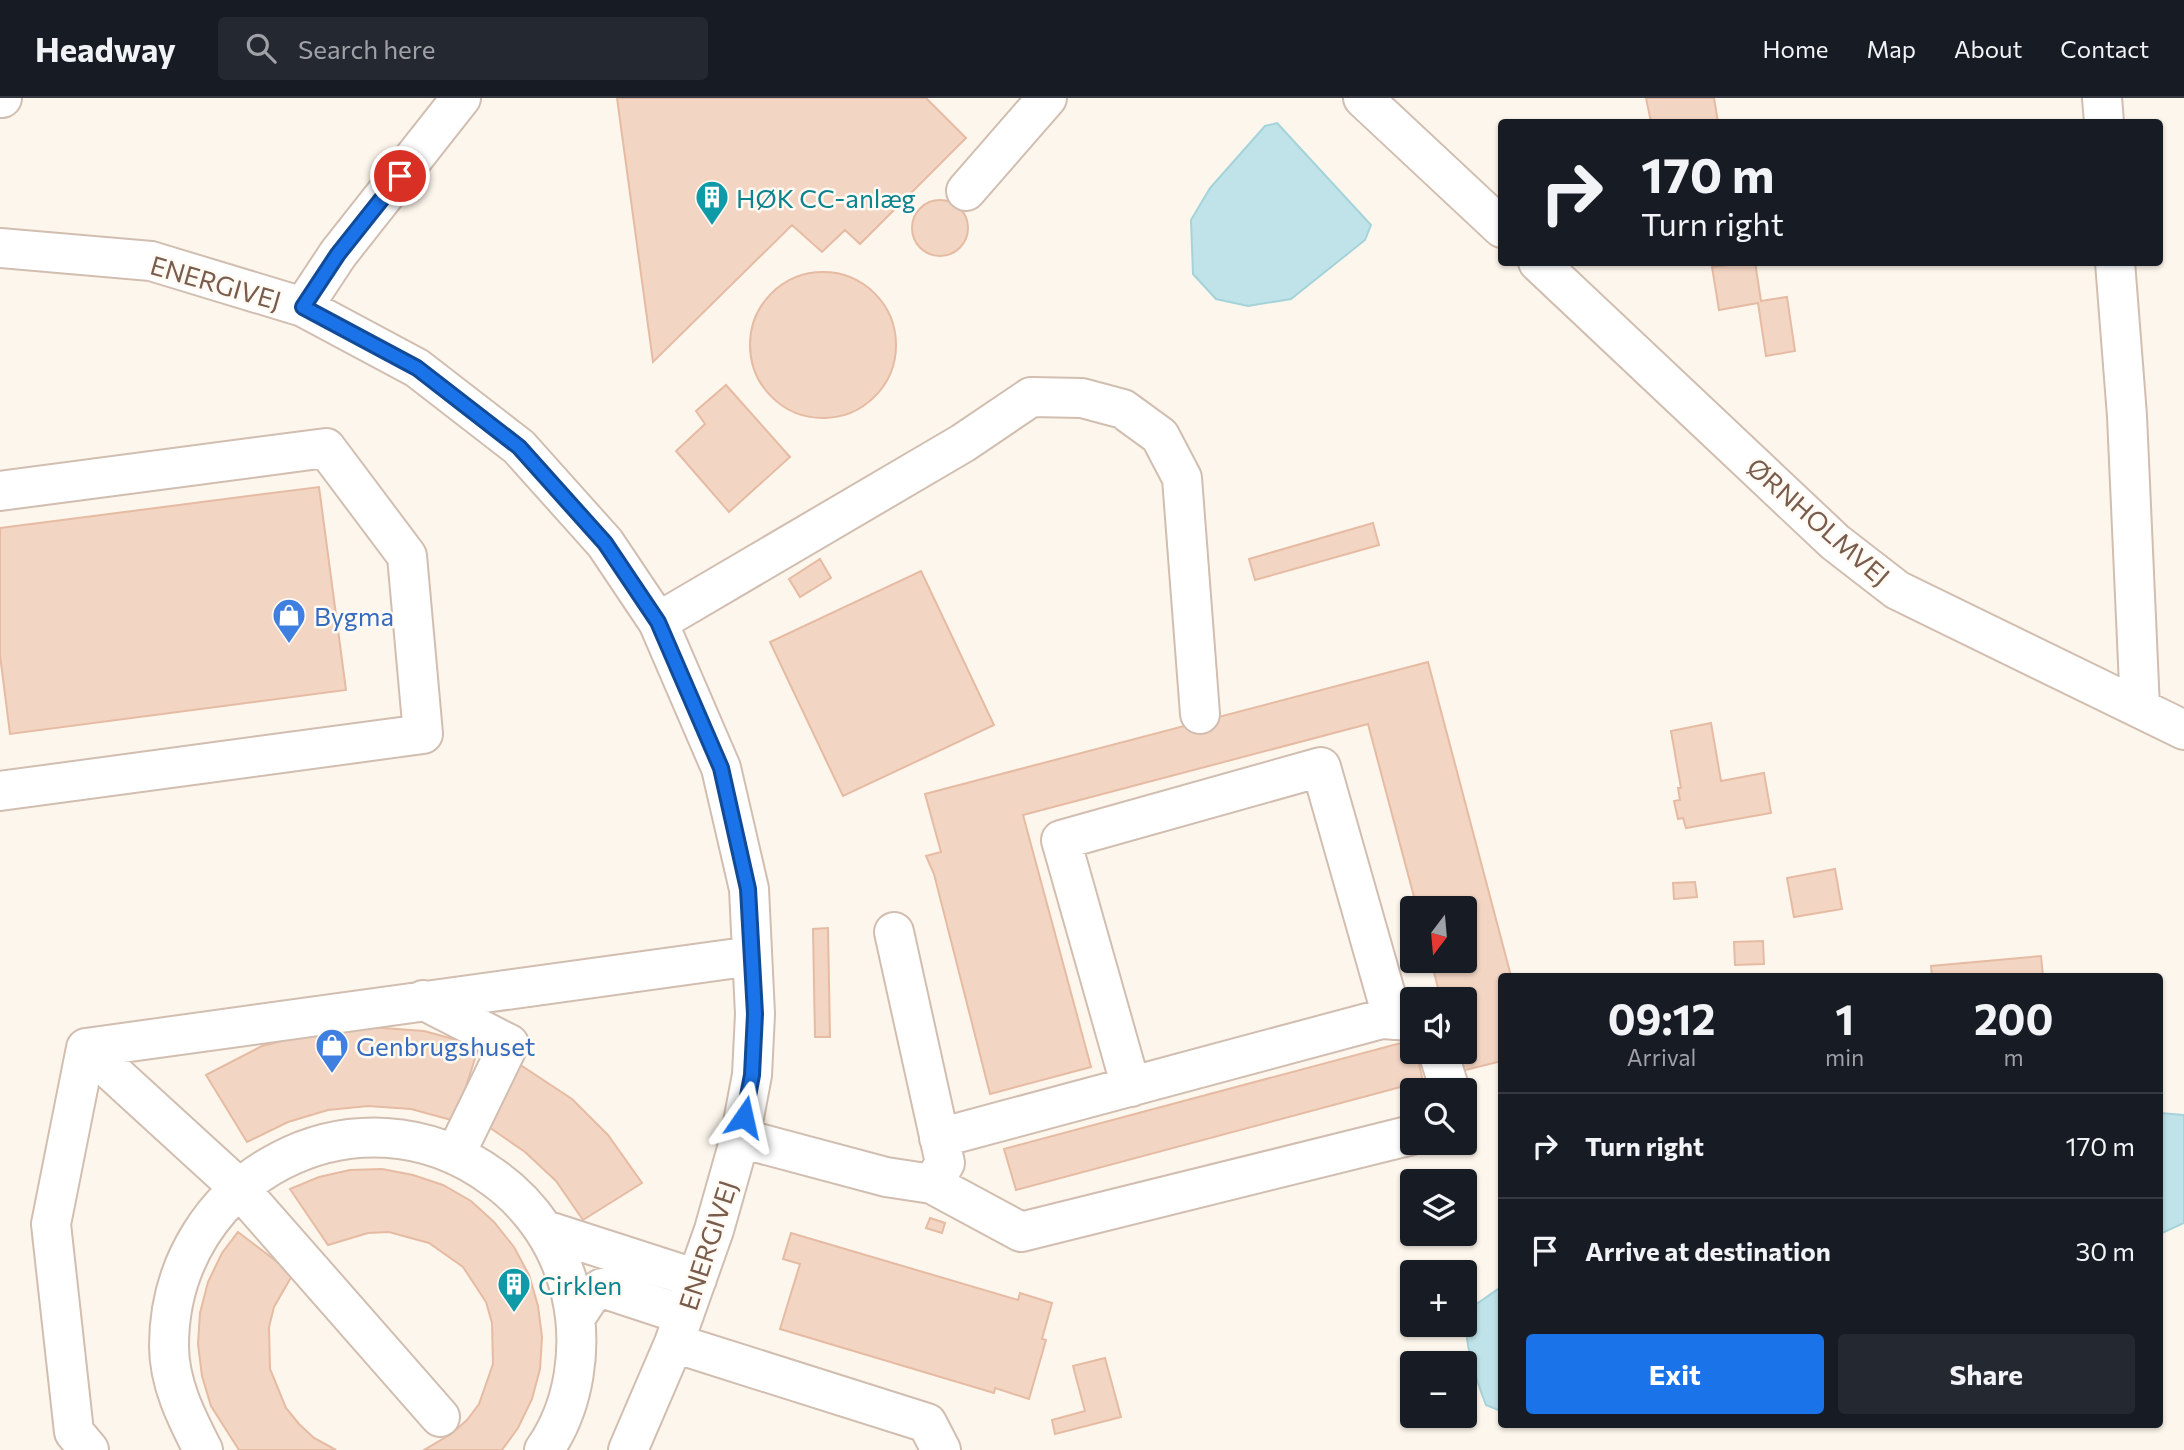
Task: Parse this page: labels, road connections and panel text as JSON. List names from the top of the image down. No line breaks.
{"streets":{"street":["ENERGIVEJ","ØRNHOLMVEJ"]},"places":{"building":["HØK CC-anlæg","Cirklen"],"shop":["Bygma","Genbrugshuset"]},"north":"bottom","page":{"header":"Headway","search":"Search here","nav":["Home","Map","About","Contact"],"turn":["170 m","Turn right"],"map_buttons":["+","−"],"eta":["09:12","Arrival","1","min","200","m"],"list":[{"name":"Turn right","value":"170 m"},{"name":"Arrive at destination","value":"30 m"}],"buttons":["Exit","Share"]}}
